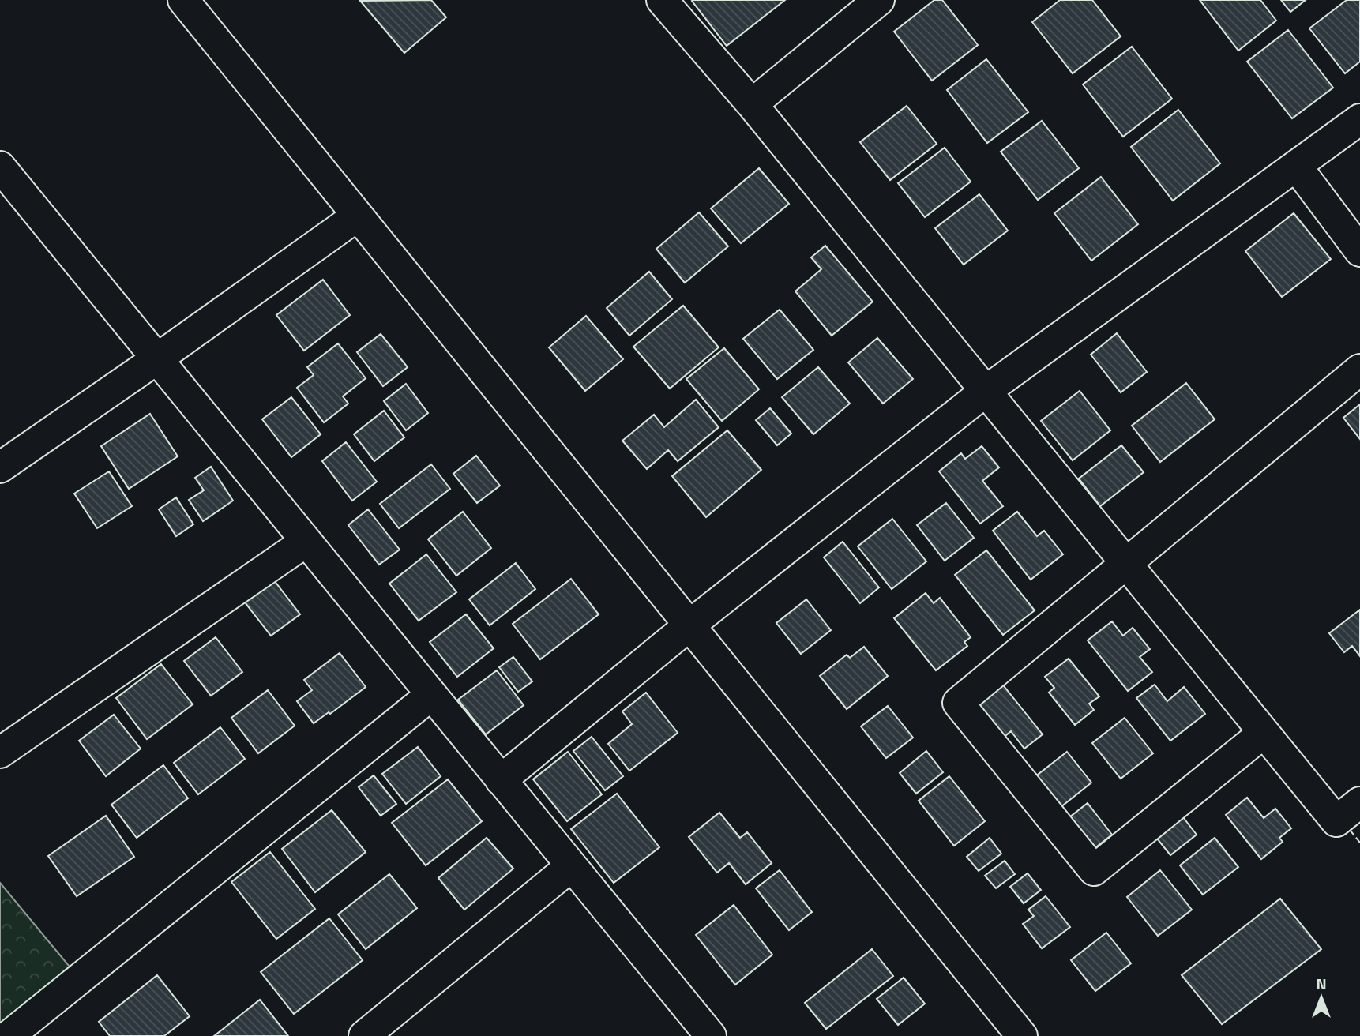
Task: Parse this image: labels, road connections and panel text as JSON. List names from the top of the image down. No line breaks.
{"north":"top"}
